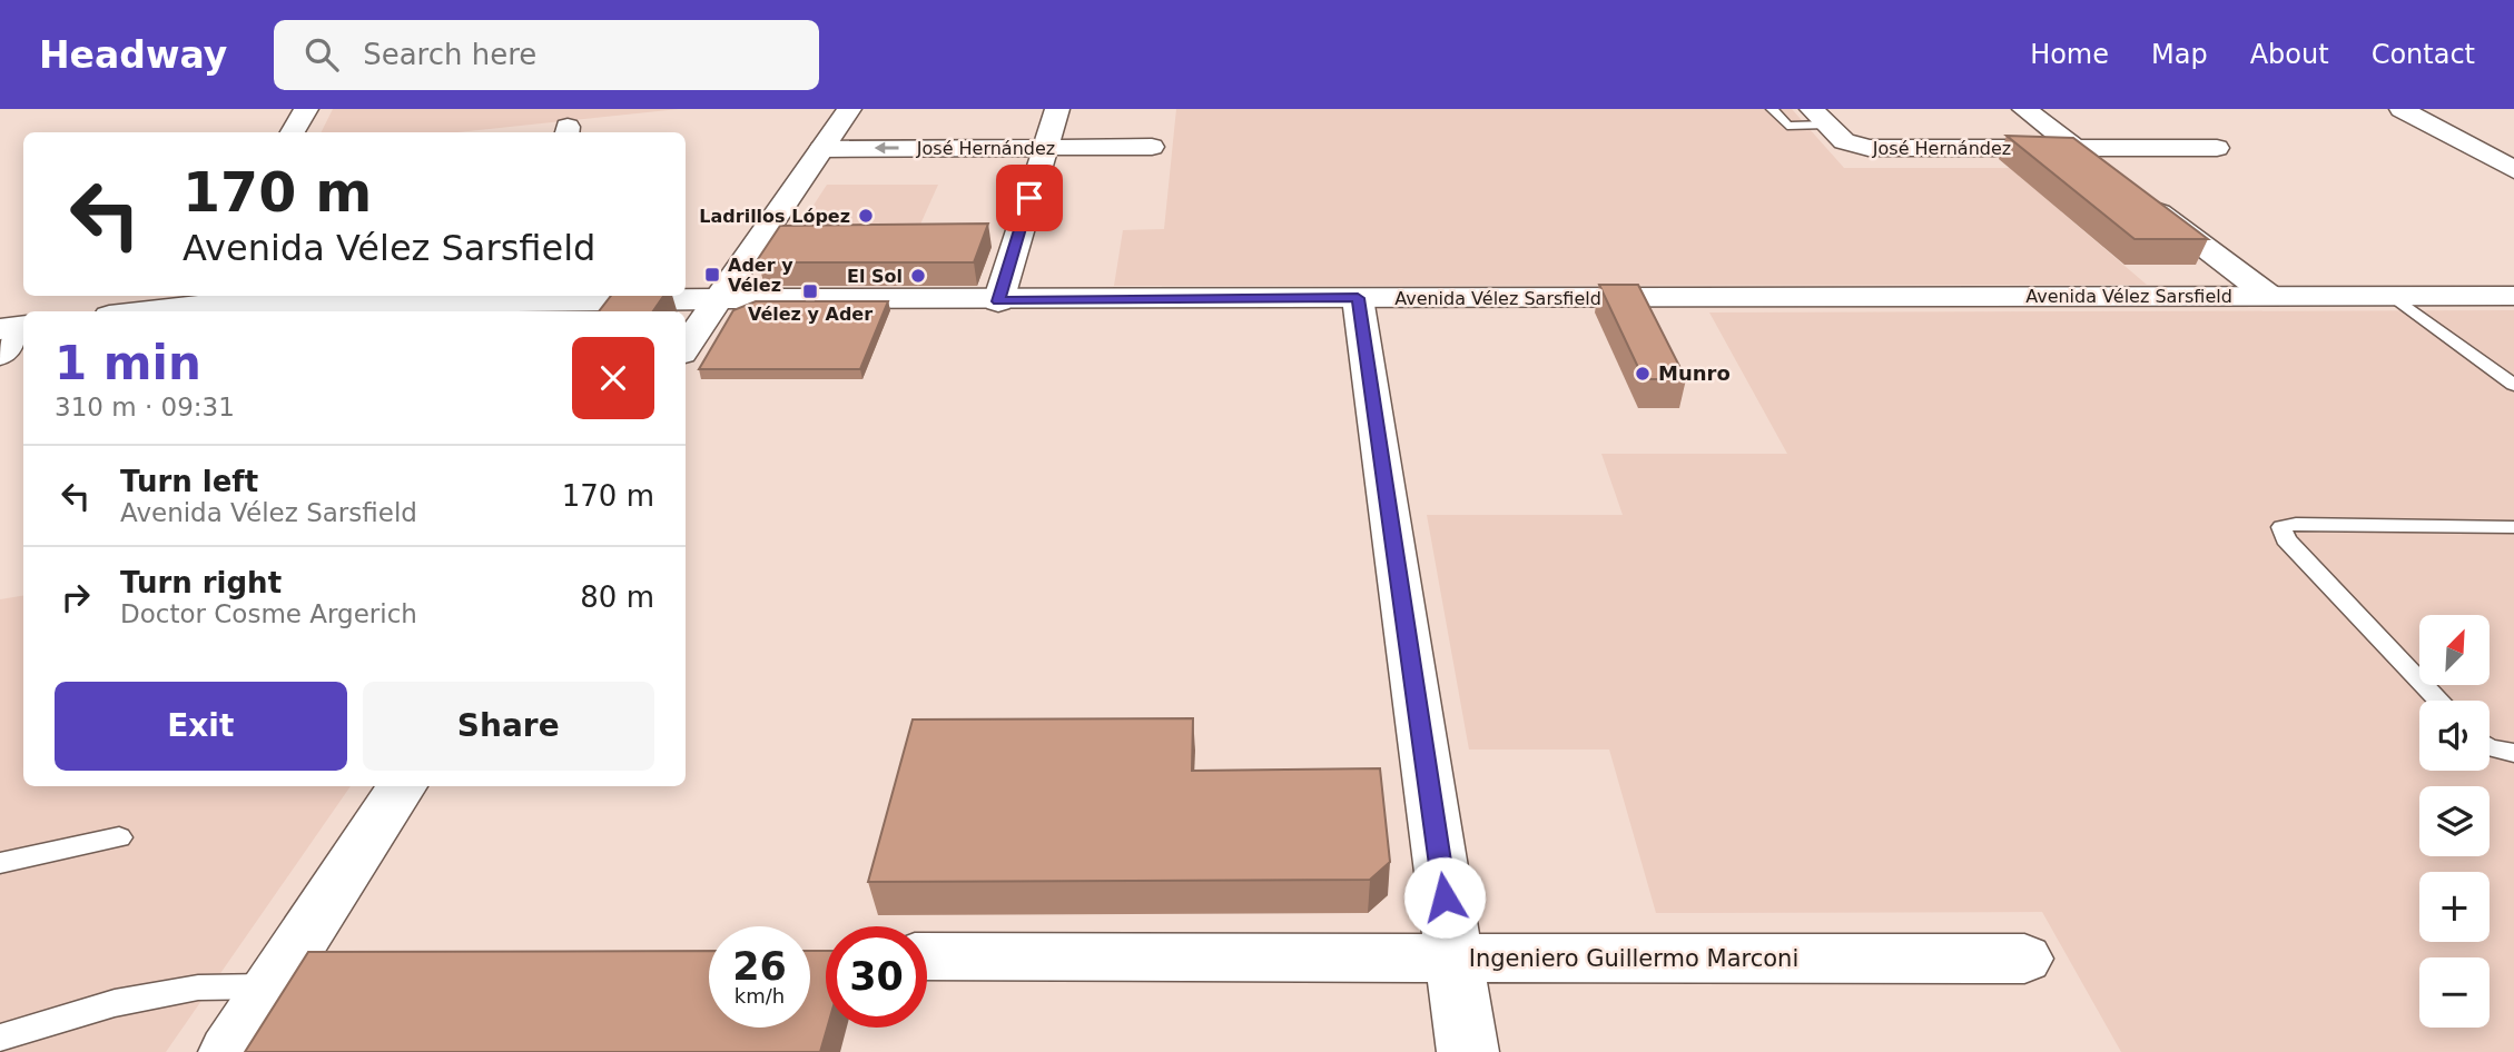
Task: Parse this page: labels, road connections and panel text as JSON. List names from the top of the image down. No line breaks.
{"streets":{"street":["José Hernández","Avenida Vélez Sarsfield","Ingeniero Guillermo Marconi"]},"places":{"other":["Ladrillos López","El Sol","Munro"],"transit":["Ader y Vélez","Vélez y Ader"]},"north":"top right","page":{"header":"Headway","search":"Search here","nav":["Home","Map","About","Contact"],"turn":["170 m","Avenida Vélez Sarsfield"],"heading":["1 min","310 m · 09:31"],"list":[{"name":"Turn left","note":"Avenida Vélez Sarsfield","value":"170 m"},{"name":"Turn right","note":"Doctor Cosme Argerich","value":"80 m"}],"map_buttons":["+","−"],"buttons":["Exit","Share"],"speed":"26 km/h","limit":"30"}}
